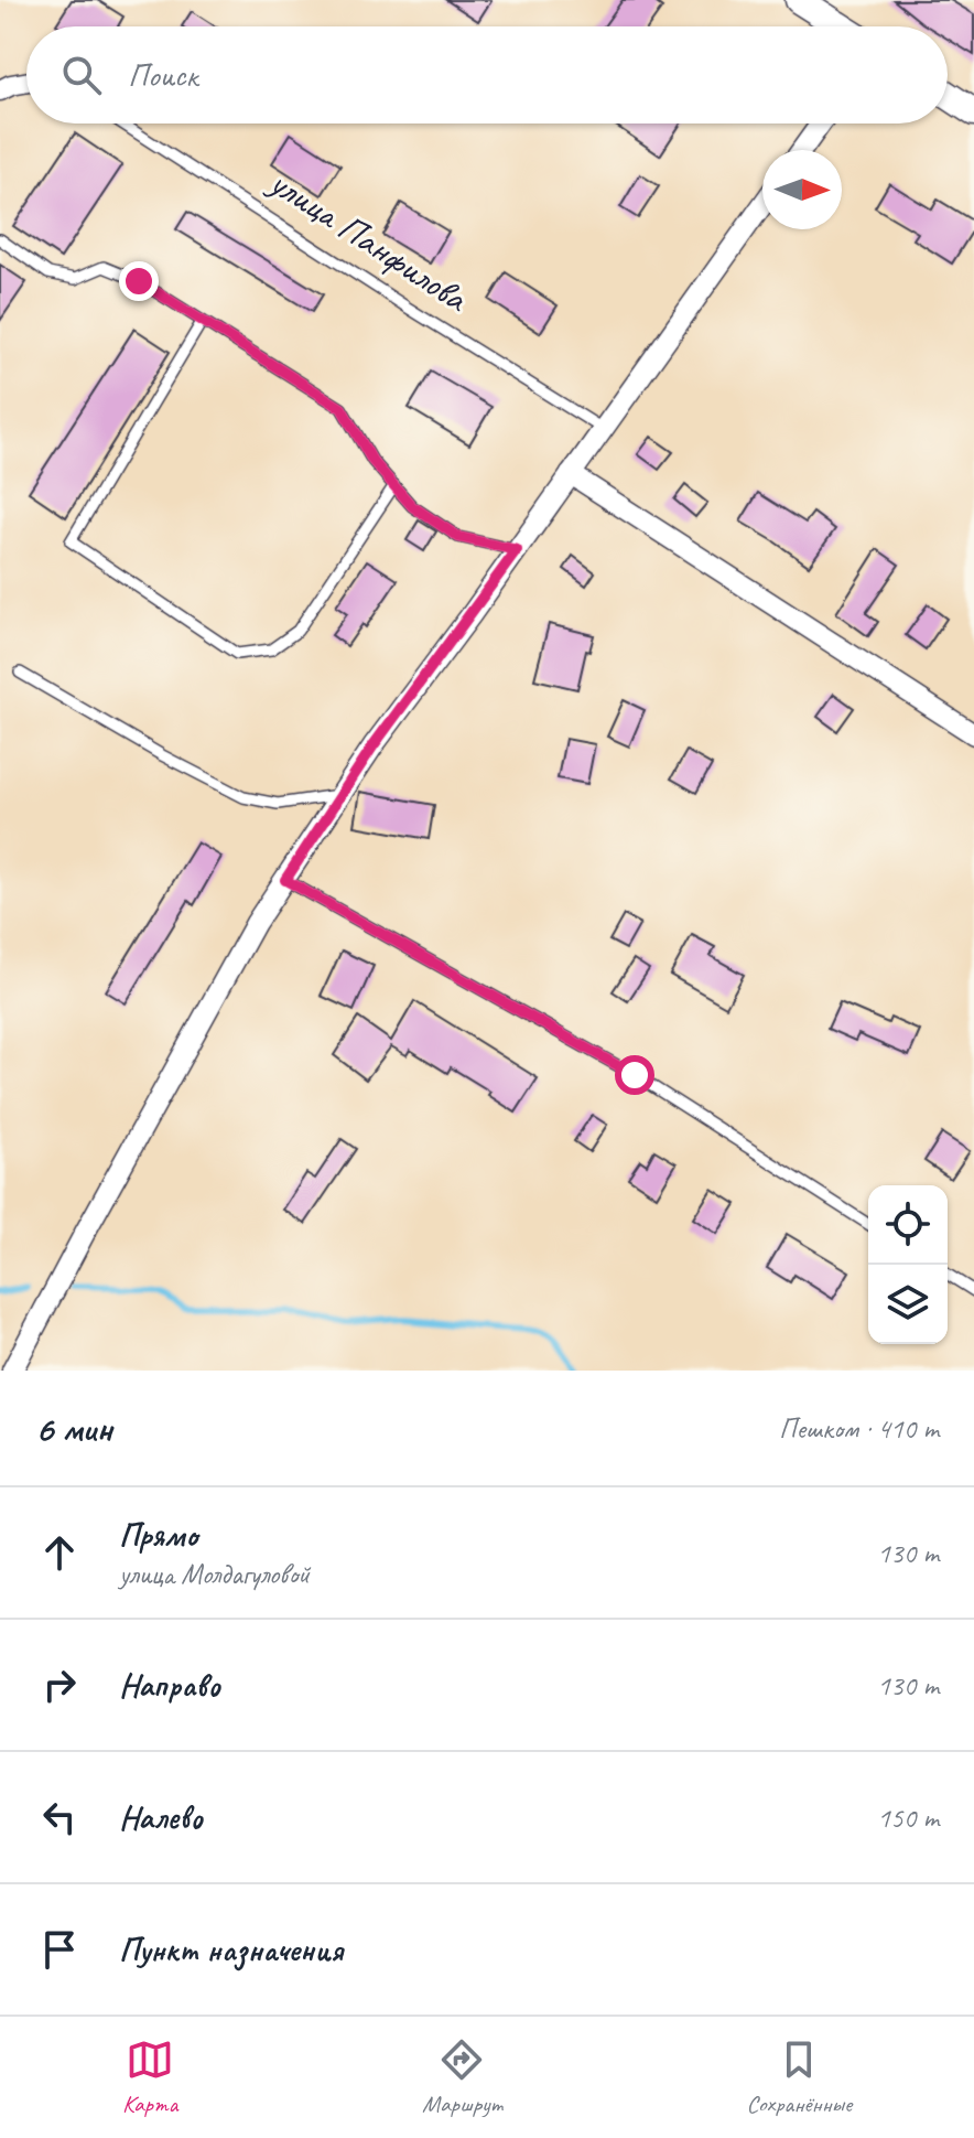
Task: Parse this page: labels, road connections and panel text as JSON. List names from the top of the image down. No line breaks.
{"streets":{"lane":["улица Панфилова"]},"north":"right","page":{"search":"Поиск","heading":["6 мин","Пешком · 410 m"],"list":[["Прямо","улица Молдагуловой","130 m"],["Направо","130 m"],["Налево","150 m"],"Пункт назначения"],"nav":["Карта","Маршрут","Сохранённые"]}}
